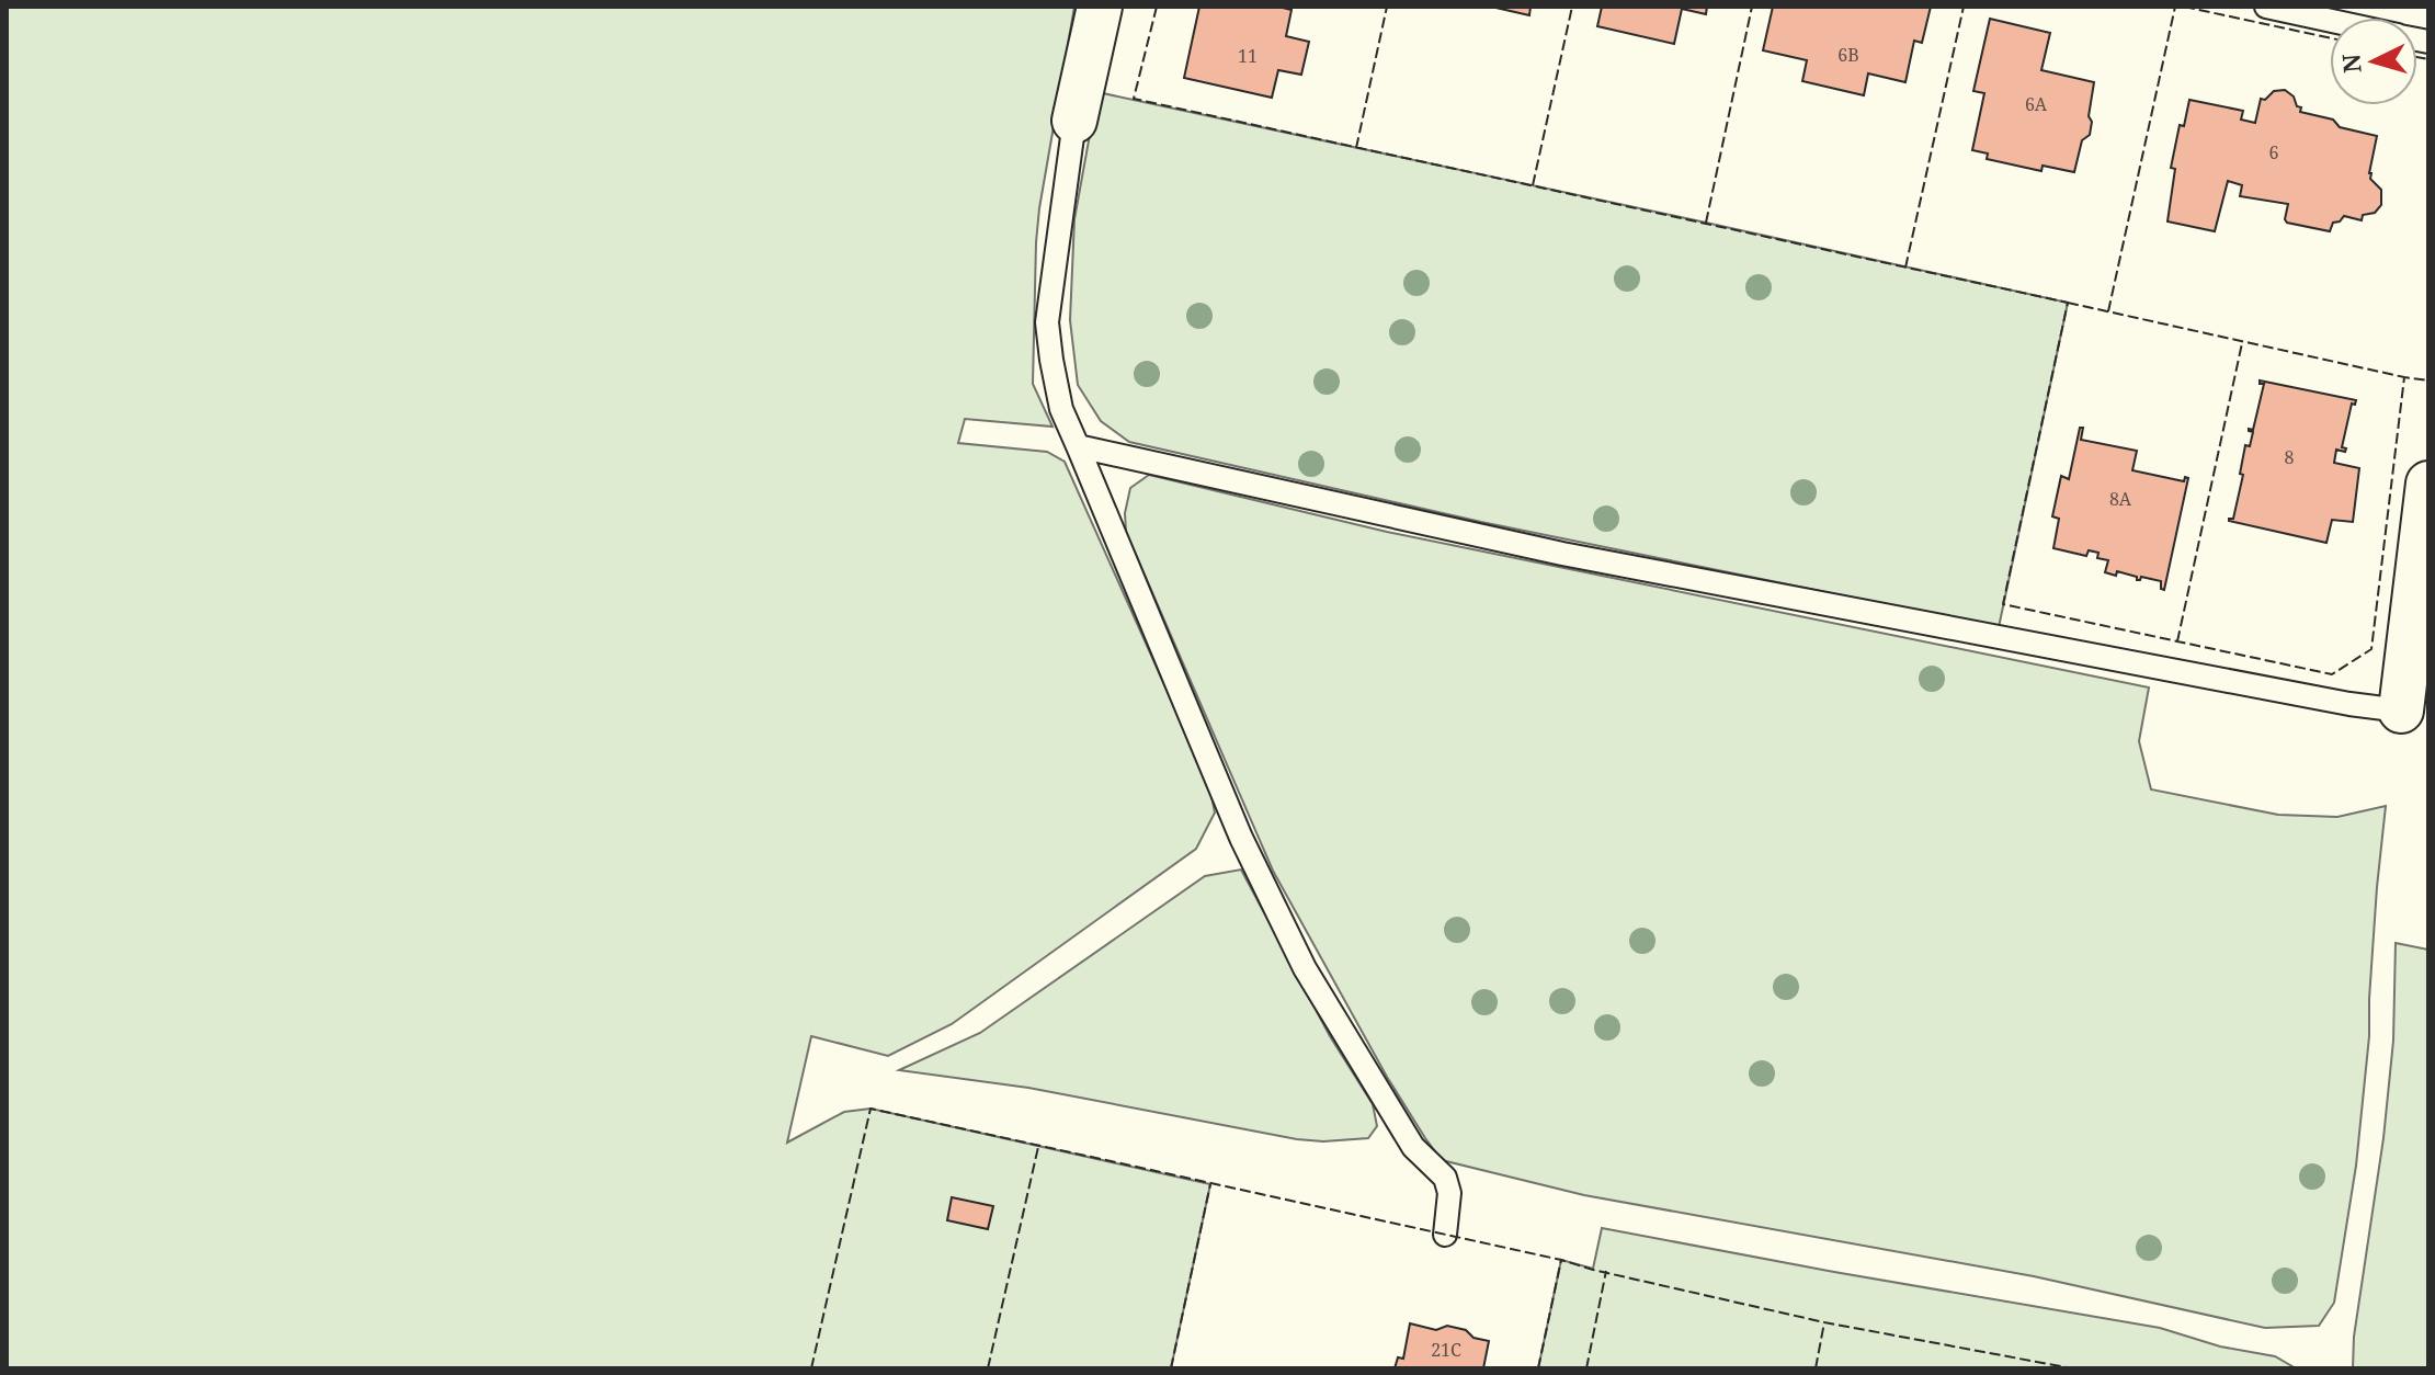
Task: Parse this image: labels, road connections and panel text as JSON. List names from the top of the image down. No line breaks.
{"house_numbers":["6B","11","6A","6","8","8A","21C"],"north":"left"}
